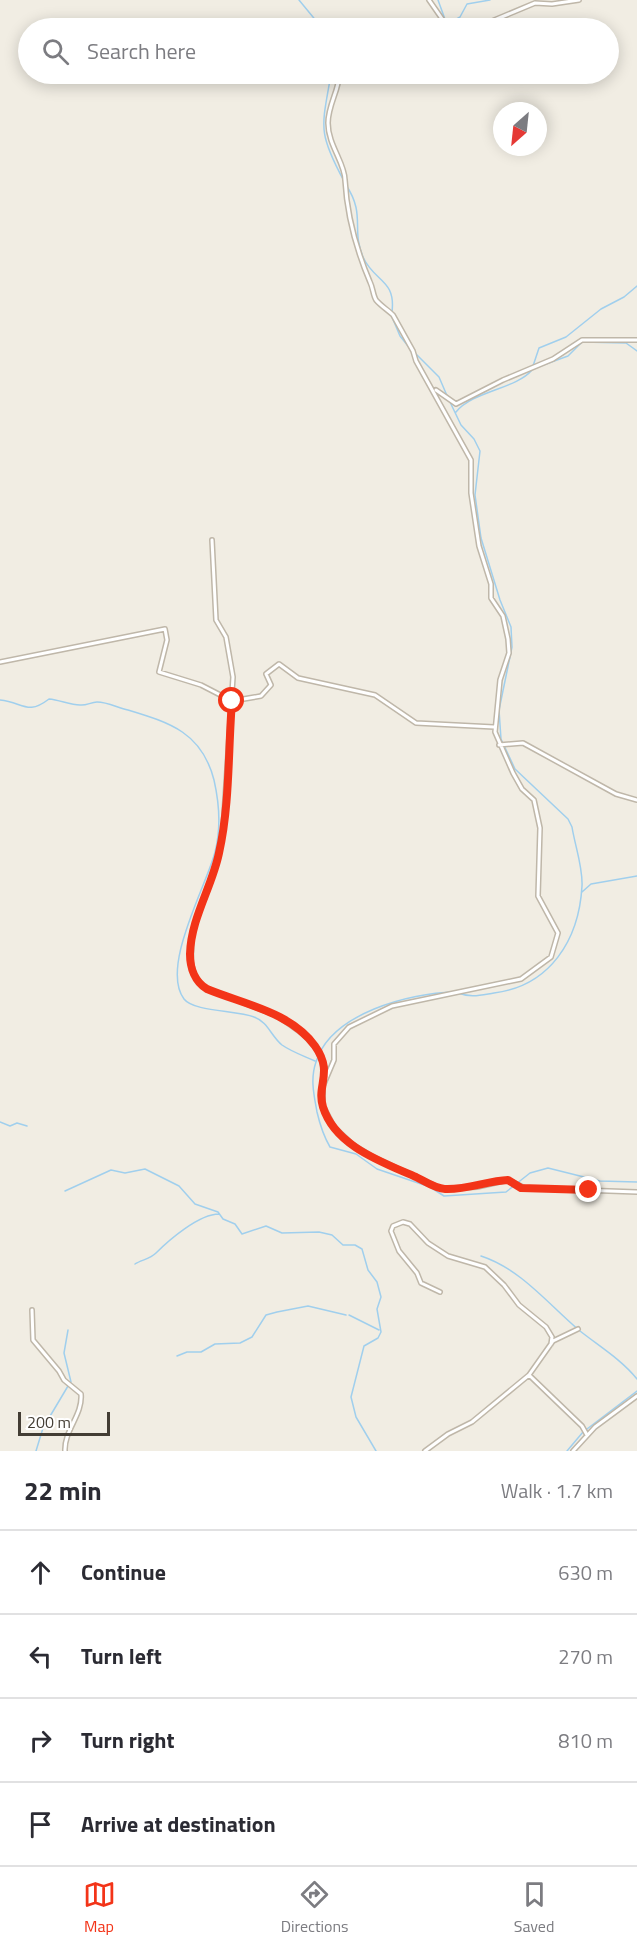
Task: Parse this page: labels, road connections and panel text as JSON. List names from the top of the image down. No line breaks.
{"scale_bar":"200 m","north":"bottom left","page":{"search":"Search here","scale":"200 m","heading":["22 min","Walk · 1.7 km"],"list":[["Continue","630 m"],["Turn left","270 m"],["Turn right","810 m"],"Arrive at destination"],"nav":["Map","Directions","Saved"]}}
